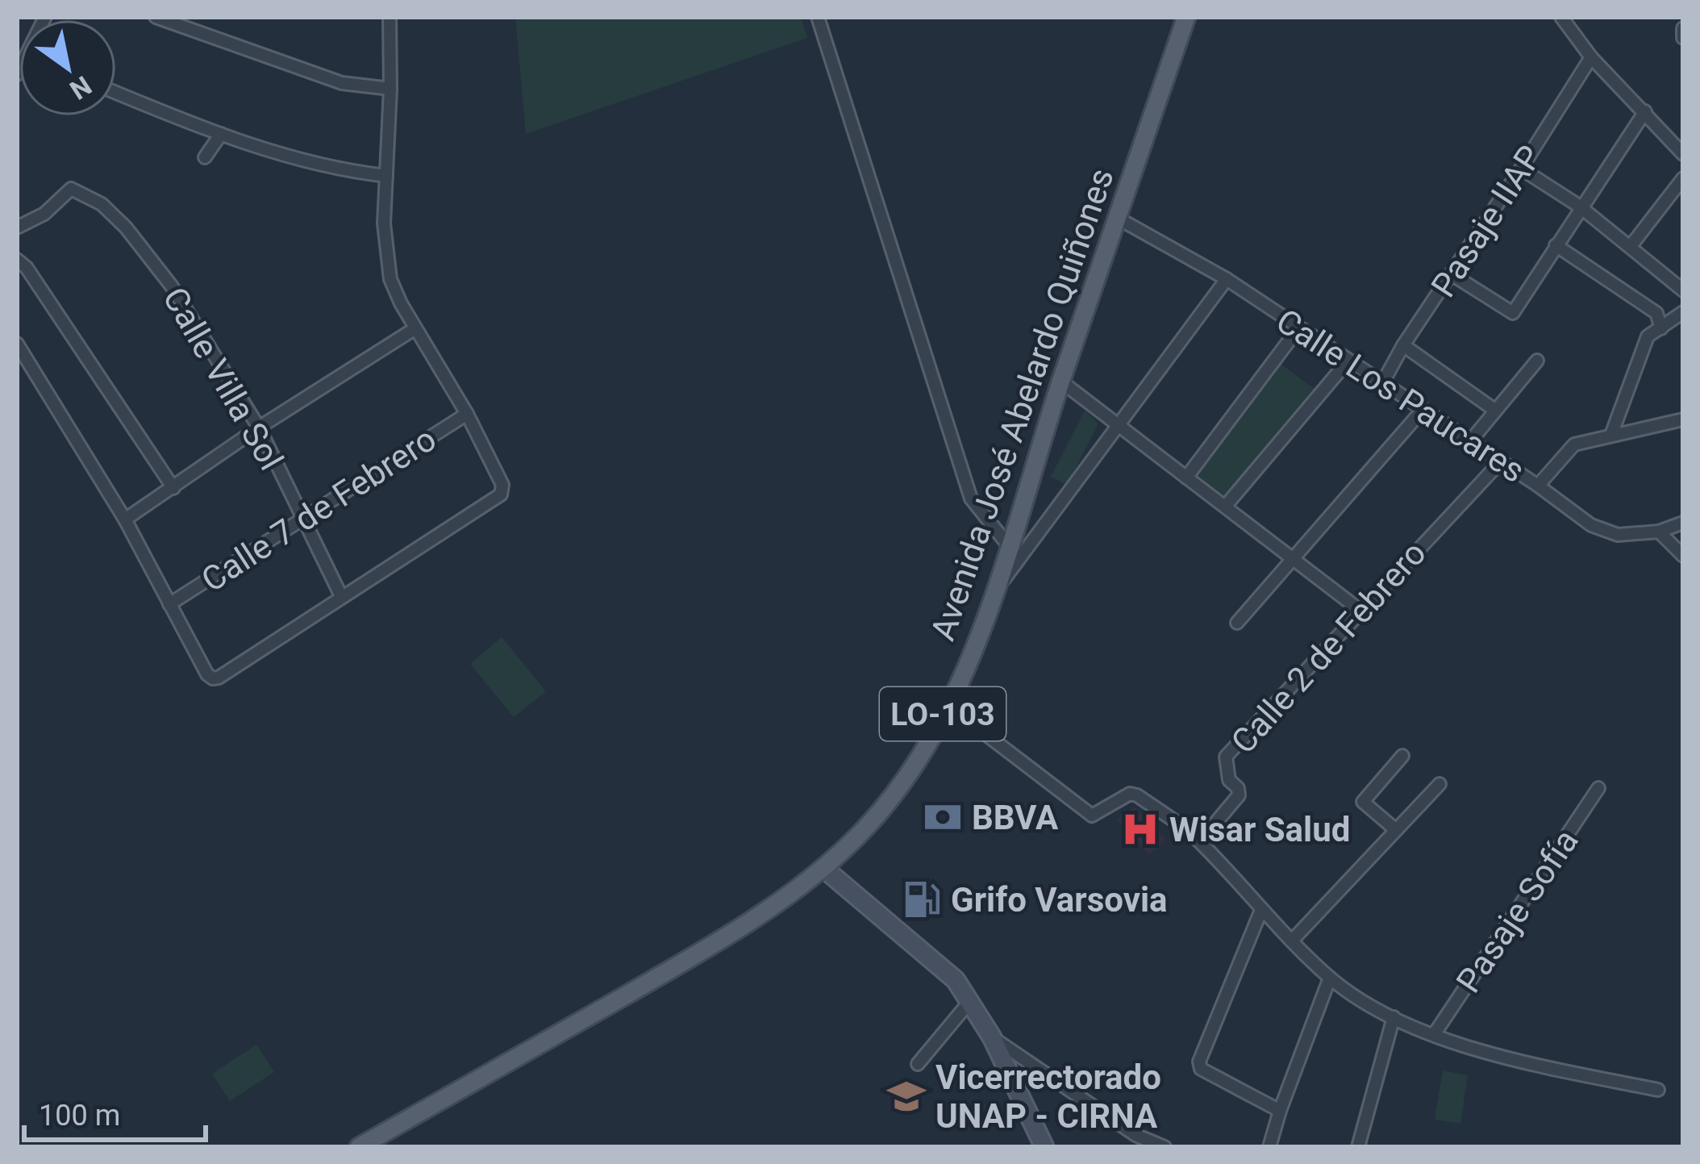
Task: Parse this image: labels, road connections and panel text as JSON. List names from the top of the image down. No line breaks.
{"streets":{"main road":["Avenida José Abelardo Quiñones","LO-103"],"street":["Pasaje IIAP","Calle Villa Sol","Calle Los Paucares","Calle 7 de Febrero","Calle 2 de Febrero","Pasaje Sofía"]},"crossings":[["Pasaje IIAP","Calle Los Paucares"],["Calle Villa Sol","Calle 7 de Febrero"],["Calle Los Paucares","Avenida José Abelardo Quiñones"],["Calle Los Paucares","Calle 2 de Febrero"]],"places":{"bank":["BBVA"],"hospital":["Wisar Salud"],"fuel station":["Grifo Varsovia"],"school or university":["Vicerrectorado UNAP - CIRNA"]},"scale_bar":"100 m","north":"bottom right"}
